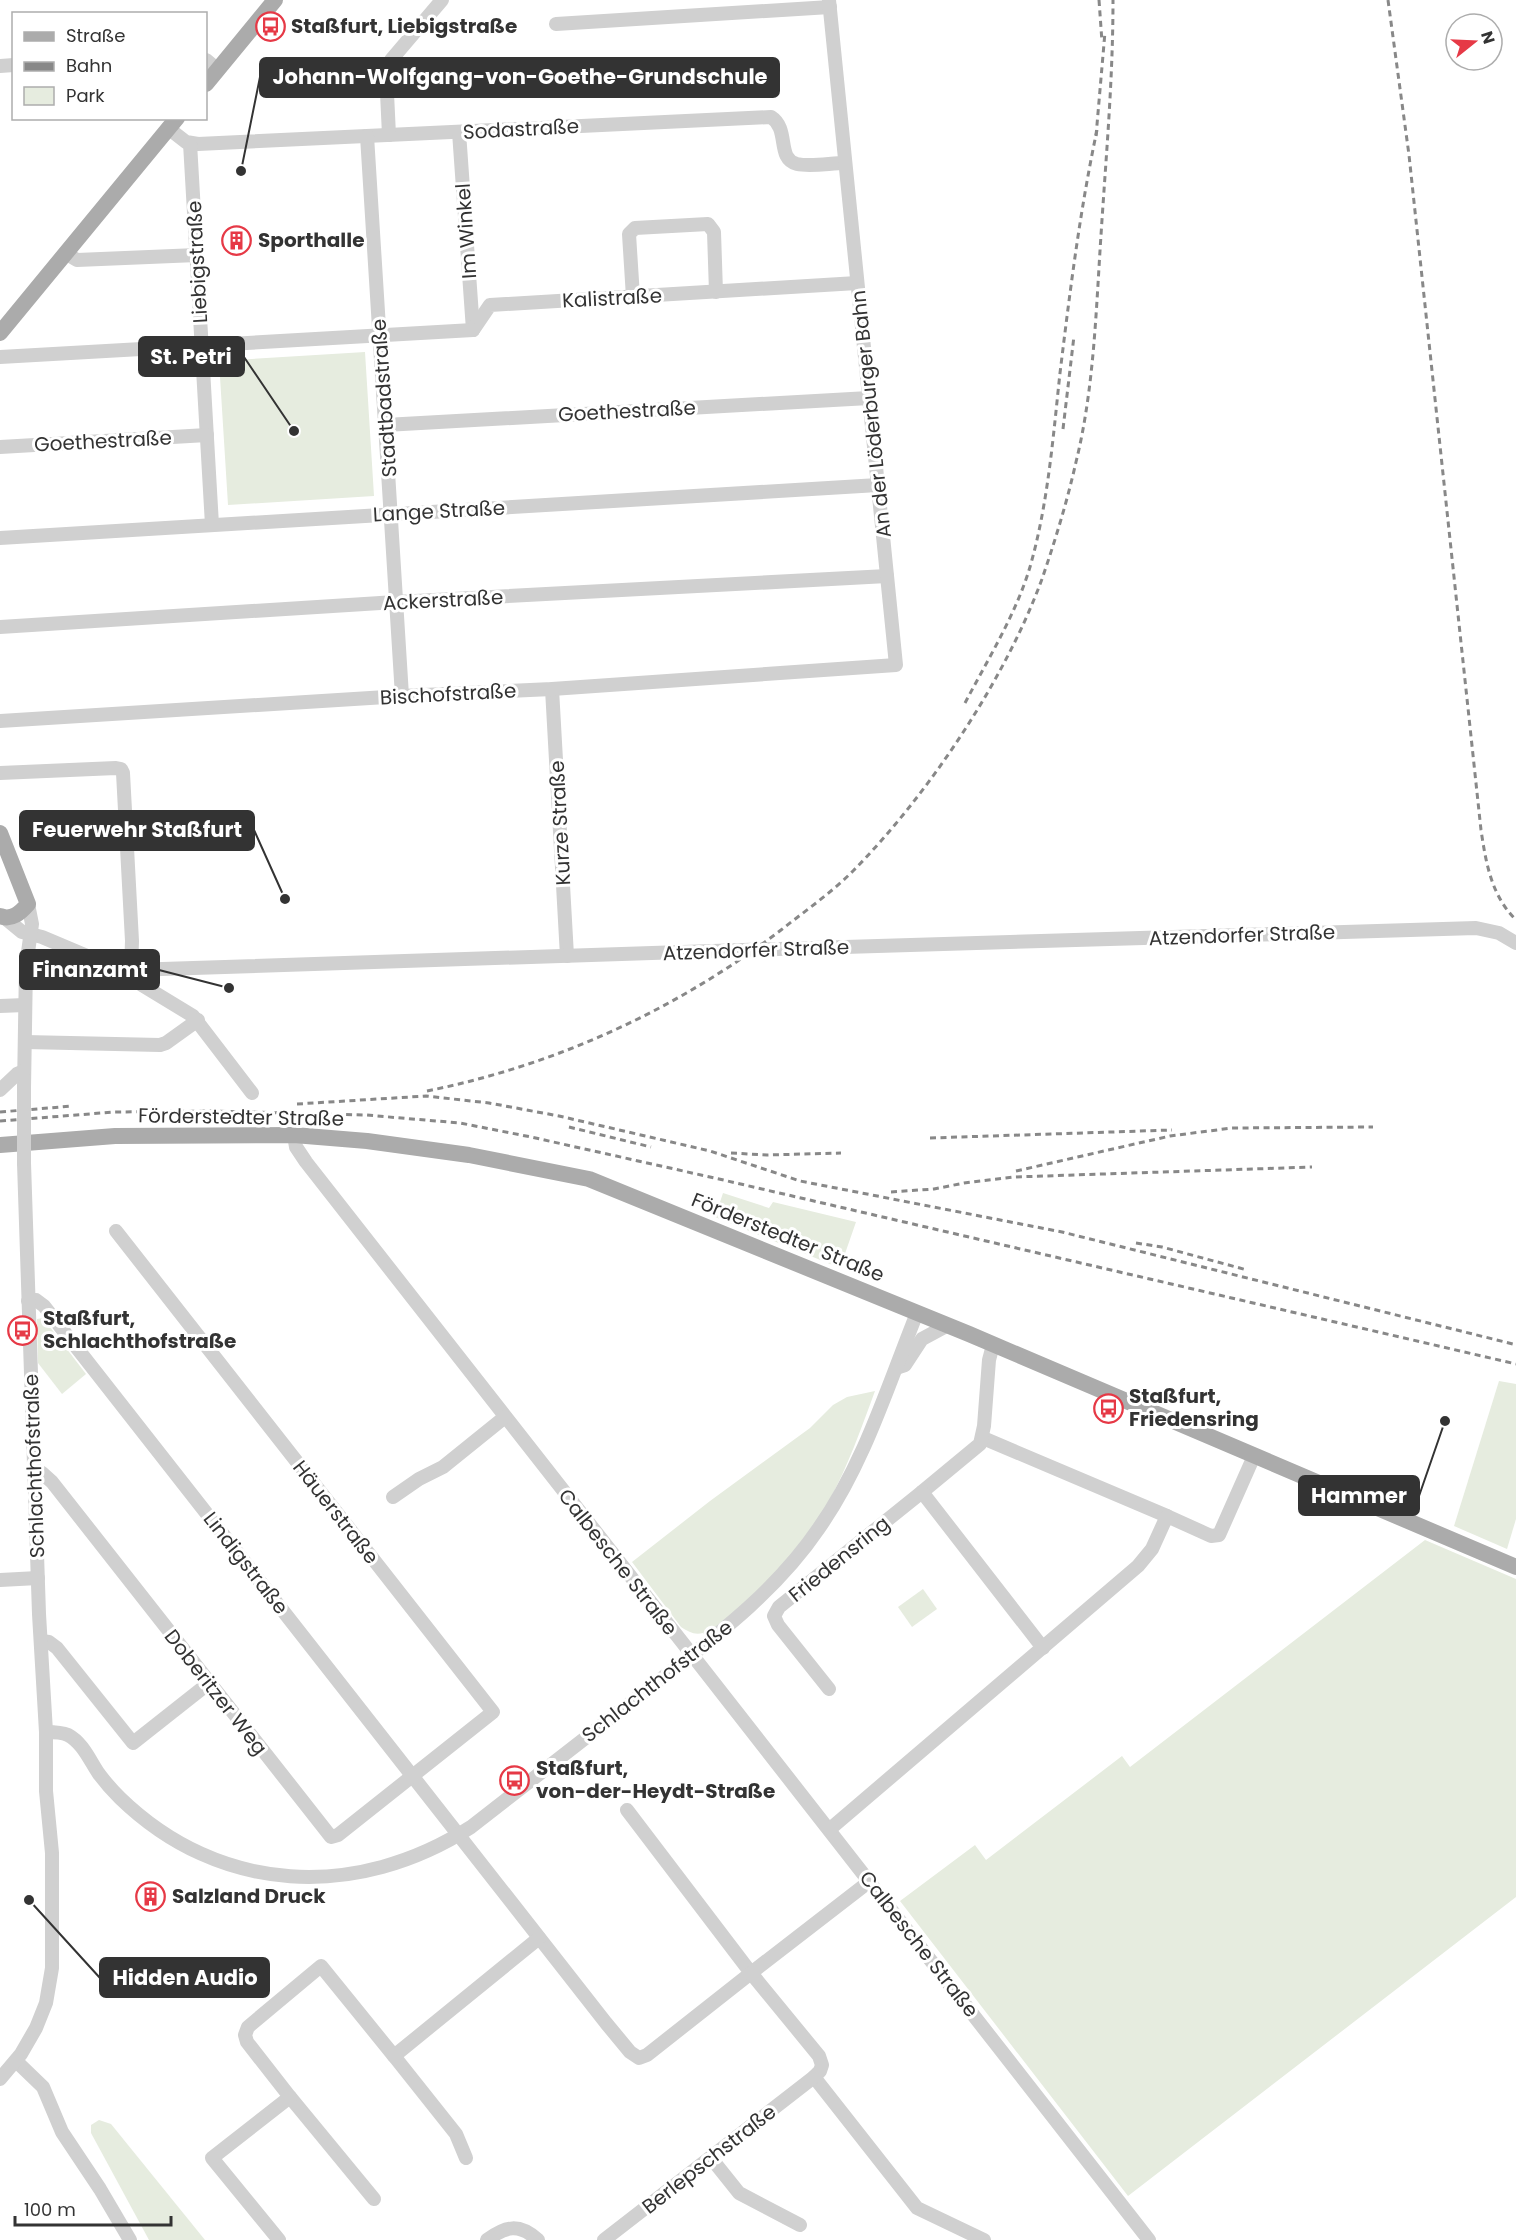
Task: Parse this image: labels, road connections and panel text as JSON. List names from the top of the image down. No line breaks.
{"streets":{"main road":["Förderstedter Straße"],"street":["Sodastraße","Im Winkel","Liebigstraße","Kalistraße","Stadtbadstraße","Goethestraße","An der Löderburger Bahn","Lange Straße","Ackerstraße","Bischofstraße","Kurze Straße","Atzendorfer Straße","Schlachthofstraße","Häuerstraße","Friedensring","Calbesche Straße","Lindigstraße","Doberitzer Weg","Berlepschstraße"]},"crossings":[["Sodastraße","Im Winkel"],["Sodastraße","Liebigstraße"],["Sodastraße","Stadtbadstraße"],["Sodastraße","An der Löderburger Bahn"],["Im Winkel","Kalistraße"],["Liebigstraße","Goethestraße"],["Liebigstraße","Lange Straße"],["Kalistraße","An der Löderburger Bahn"],["Stadtbadstraße","Goethestraße"],["Stadtbadstraße","Lange Straße"],["Stadtbadstraße","Ackerstraße"],["Stadtbadstraße","Bischofstraße"],["Goethestraße","An der Löderburger Bahn"],["An der Löderburger Bahn","Lange Straße"],["An der Löderburger Bahn","Ackerstraße"],["An der Löderburger Bahn","Bischofstraße"],["Bischofstraße","Kurze Straße"],["Kurze Straße","Atzendorfer Straße"],["Förderstedter Straße","Schlachthofstraße"],["Förderstedter Straße","Calbesche Straße"],["Schlachthofstraße","Calbesche Straße"],["Schlachthofstraße","Lindigstraße"],["Schlachthofstraße","Doberitzer Weg"],["Häuerstraße","Lindigstraße"],["Häuerstraße","Doberitzer Weg"],["Lindigstraße","Doberitzer Weg"]],"places":{"bus stop":["Staßfurt, Liebigstraße","Staßfurt, Schlachthofstraße","Staßfurt, Friedensring","Staßfurt, von-der-Heydt-Straße"],"other":["Johann-Wolfgang-von-Goethe-Grundschule","St. Petri","Feuerwehr Staßfurt","Finanzamt","Hammer","Hidden Audio"],"building":["Sporthalle","Salzland Druck"]},"legend":["Straße","Bahn","Park"],"scale_bar":"100 m","north":"right"}
